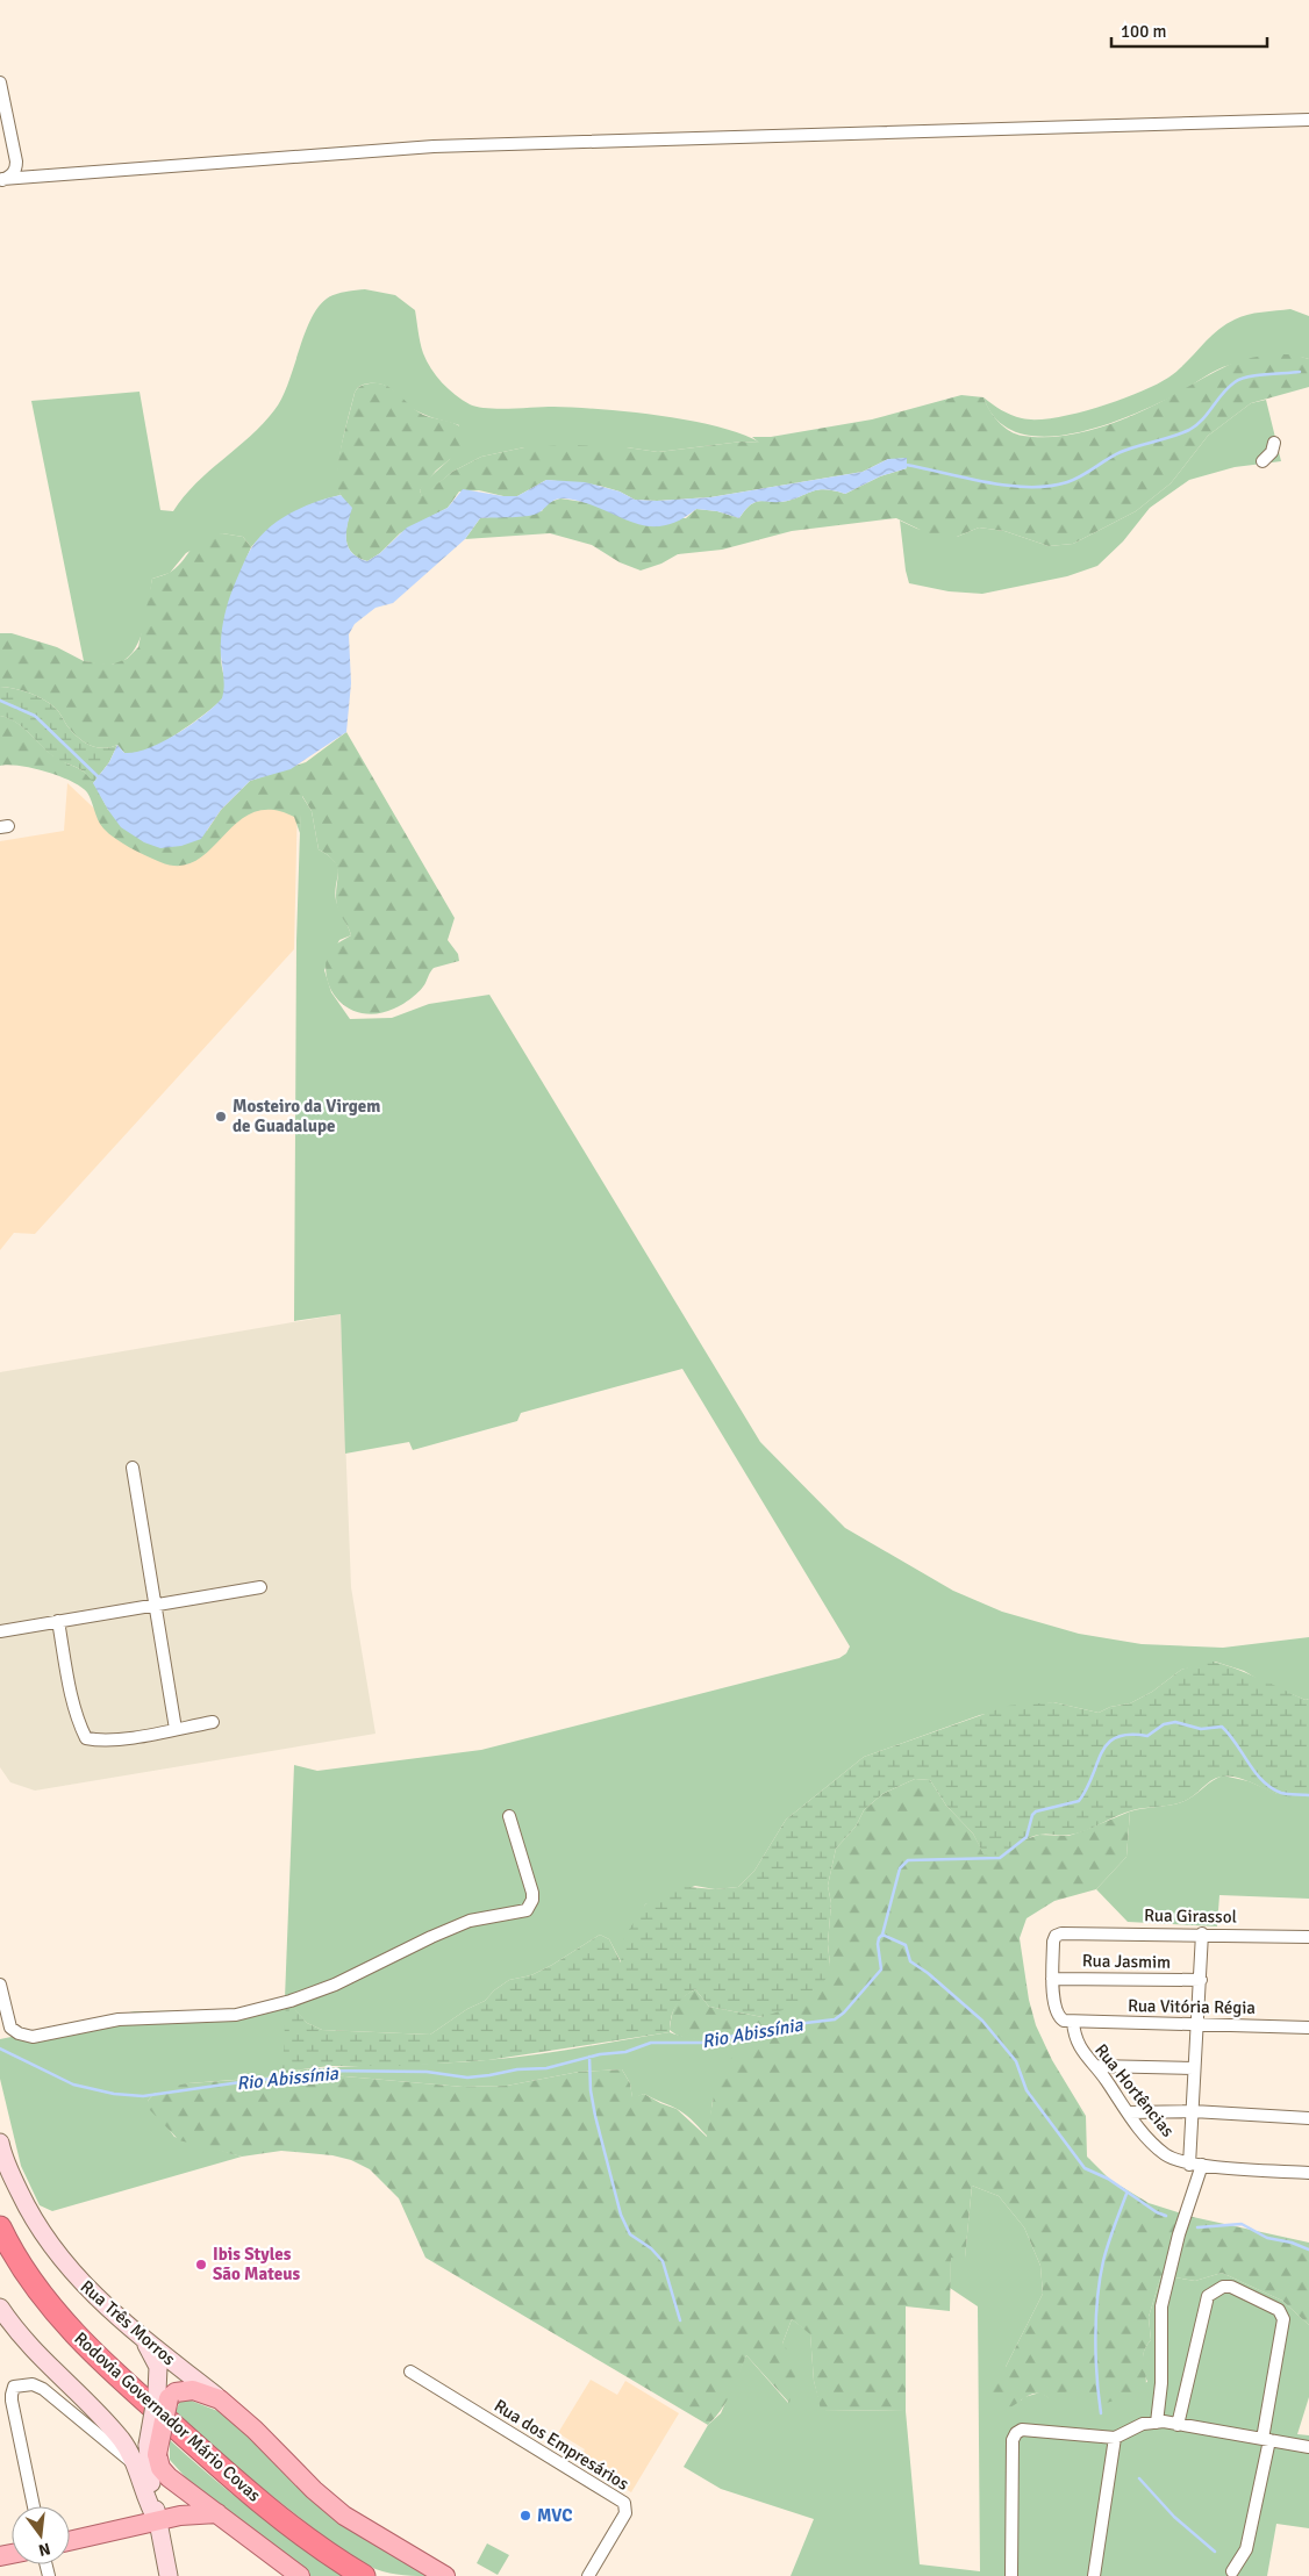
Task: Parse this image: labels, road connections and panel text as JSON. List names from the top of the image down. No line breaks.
{"streets":{"highway":["Rodovia Governador Mário Covas"],"main road":["Rua Três Morros"],"street":["Rua Girassol","Rua Jasmim","Rua Vitória Régia","Rua Hortências","Rua dos Empresários"]},"crossings":[["Rua Girassol","Rua Jasmim"],["Rua Vitória Régia","Rua Hortências"]],"water":["Rio Abissínia"],"places":["Mosteiro da Virgem de Guadalupe","Ibis Styles São Mateus","MVC"],"scale_bar":"100 m","north":"bottom"}
